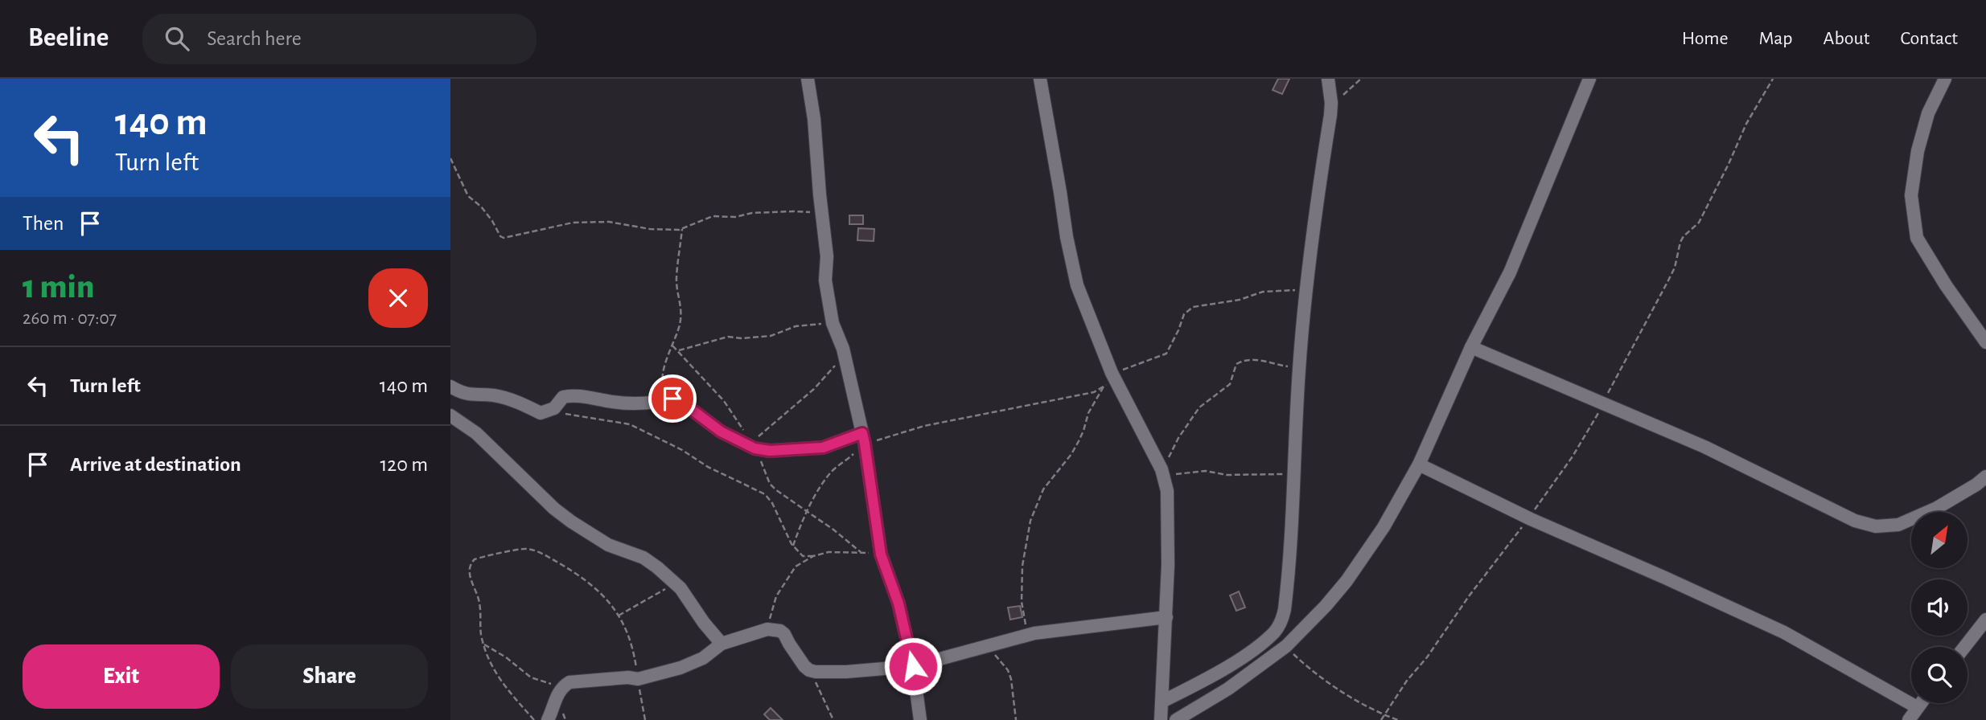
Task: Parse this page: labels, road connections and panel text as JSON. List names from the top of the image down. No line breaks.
{"north":"top right","page":{"header":"Beeline","search":"Search here","nav":["Home","Map","About","Contact"],"turn":["140 m","Turn left"],"then":"Then","heading":["1 min","260 m · 07:07"],"list":[{"name":"Turn left","value":"140 m"},{"name":"Arrive at destination","value":"120 m"}],"buttons":["Exit","Share"]}}
